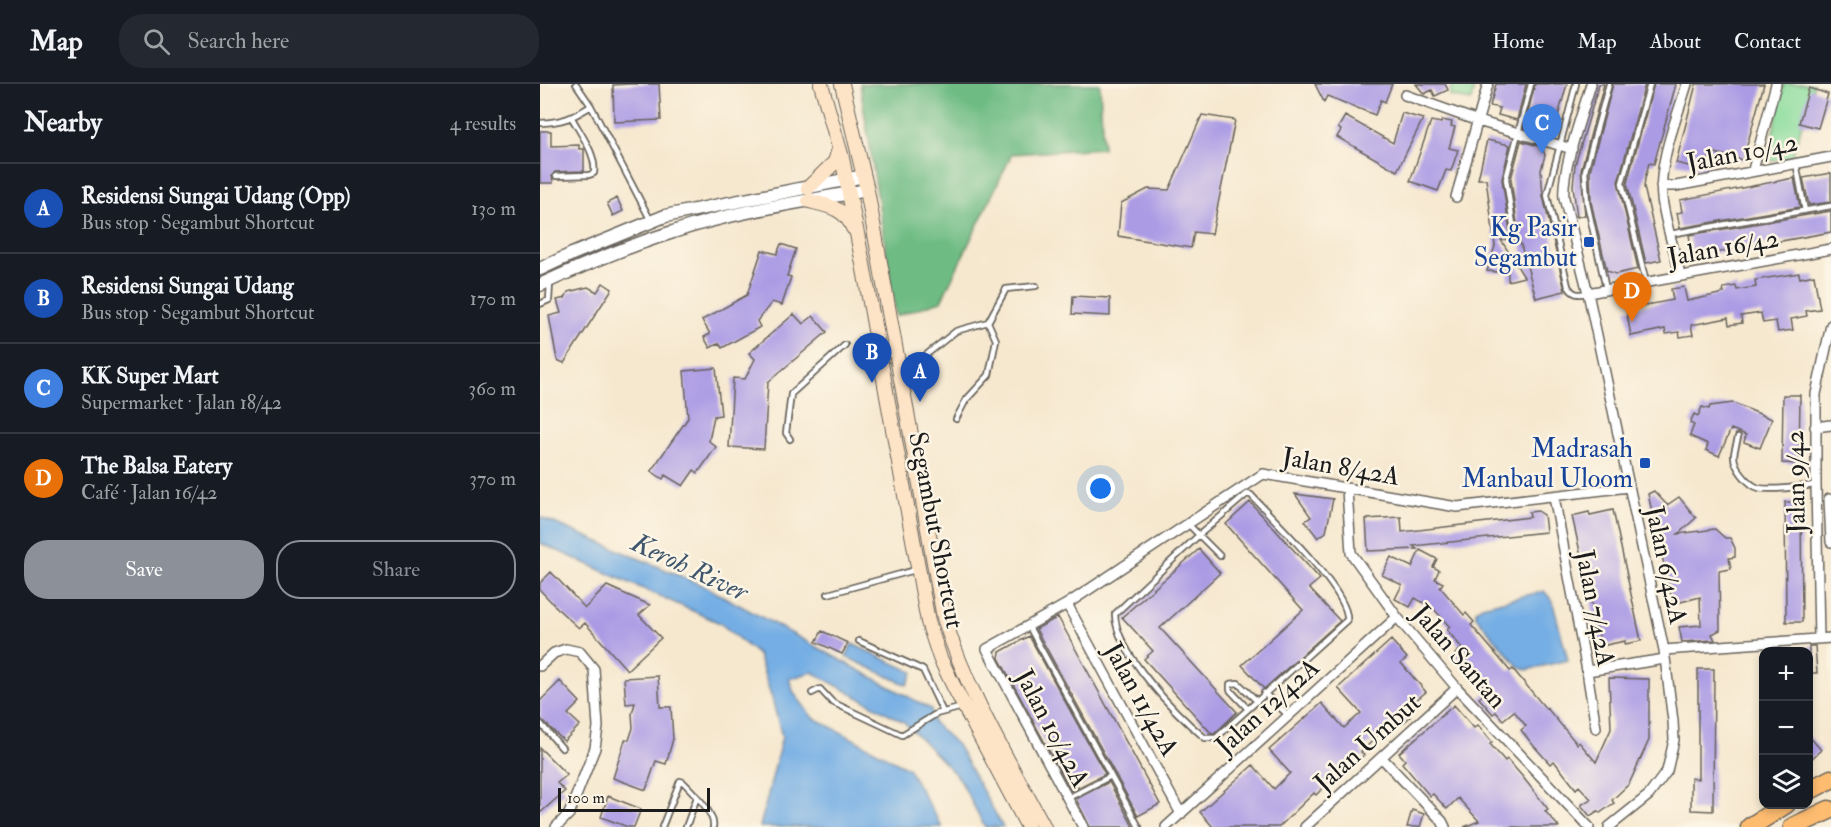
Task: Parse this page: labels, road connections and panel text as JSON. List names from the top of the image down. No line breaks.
{"streets":{"main road":["Segambut Shortcut"],"street":["Jalan 10/42","Jalan 16/42","Jalan 8/42A","Jalan 9/42","Jalan 6/42A","Jalan 7/42A","Jalan Santan","Jalan 11/42A","Jalan 12/42A","Jalan 10/42A","Jalan Umbut"]},"crossings":[["Jalan 16/42","Jalan 6/42A"],["Jalan 8/42A","Jalan 6/42A"],["Jalan 8/42A","Jalan 7/42A"],["Jalan 8/42A","Jalan Santan"],["Jalan 8/42A","Jalan 11/42A"],["Jalan 8/42A","Jalan 10/42A"],["Jalan Santan","Jalan 12/42A"],["Jalan Santan","Jalan Umbut"],["Jalan 11/42A","Jalan 12/42A"]],"water":["Keroh River"],"places":{"transit":["Kg Pasir Segambut","Madrasah Manbaul Uloom"]},"scale_bar":"100 m","page":{"header":"Map","search":"Search here","nav":["Home","Map","About","Contact"],"heading":["Nearby","4 results"],"pins":["C","D","B","A"],"list":[{"mark":"A","name":"Residensi Sungai Udang (Opp)","note":"Bus stop · Segambut Shortcut","value":"130 m"},{"mark":"B","name":"Residensi Sungai Udang","note":"Bus stop · Segambut Shortcut","value":"170 m"},{"mark":"C","name":"KK Super Mart","note":"Supermarket · Jalan 18/42","value":"360 m"},{"mark":"D","name":"The Balsa Eatery","note":"Café · Jalan 16/42","value":"370 m"}],"buttons":["Save","Share"],"map_buttons":["+","−"],"scale":"100 m"}}
